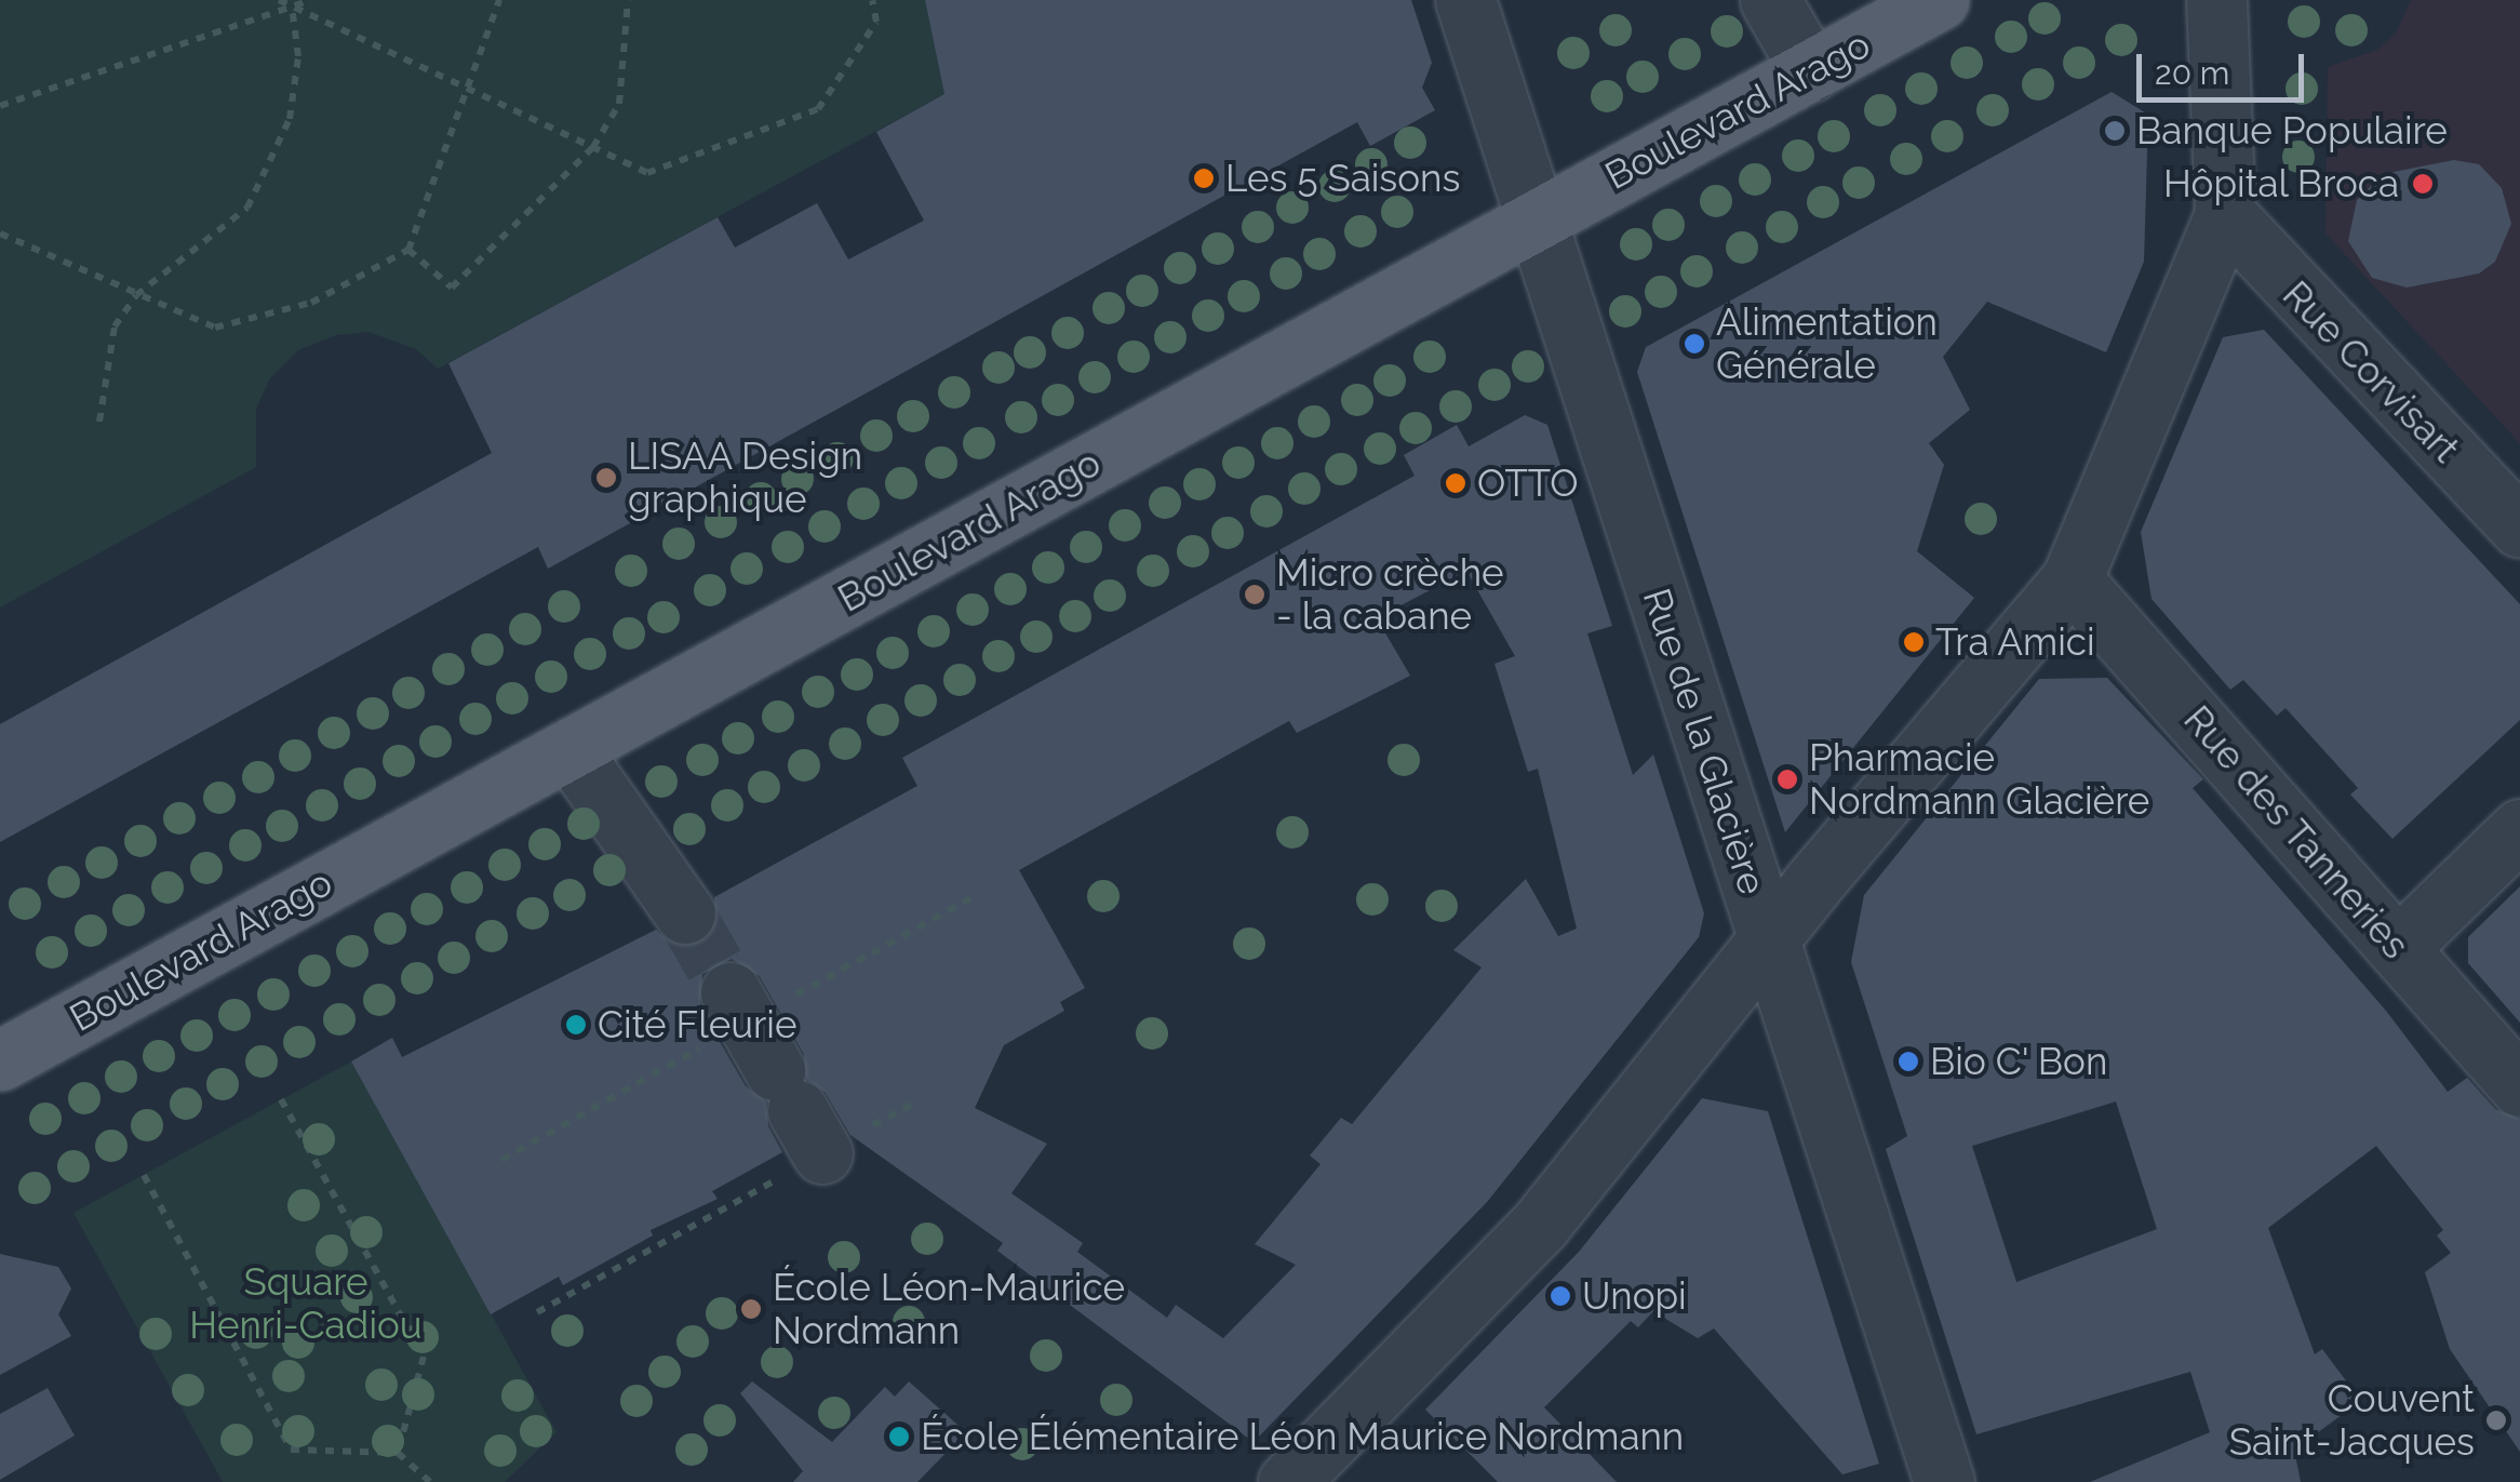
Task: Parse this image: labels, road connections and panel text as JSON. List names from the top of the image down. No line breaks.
{"streets":{"main road":["Boulevard Arago"],"street":["Rue Corvisart","Rue de la Glacière","Rue des Tanneries"]},"crossings":[["Boulevard Arago","Rue de la Glacière"]],"parks":["Square Henri-Cadiou"],"places":["Banque Populaire","Les 5 Saisons","Hôpital Broca","Alimentation Générale","LISAA Design graphique","OTTO","Micro crèche - la cabane","Tra Amici","Pharmacie Nordmann Glacière","Cité Fleurie","Bio C' Bon","Unopi","École Léon-Maurice Nordmann","Couvent Saint-Jacques","École Élémentaire Léon Maurice Nordmann"],"scale_bar":"20 m"}
